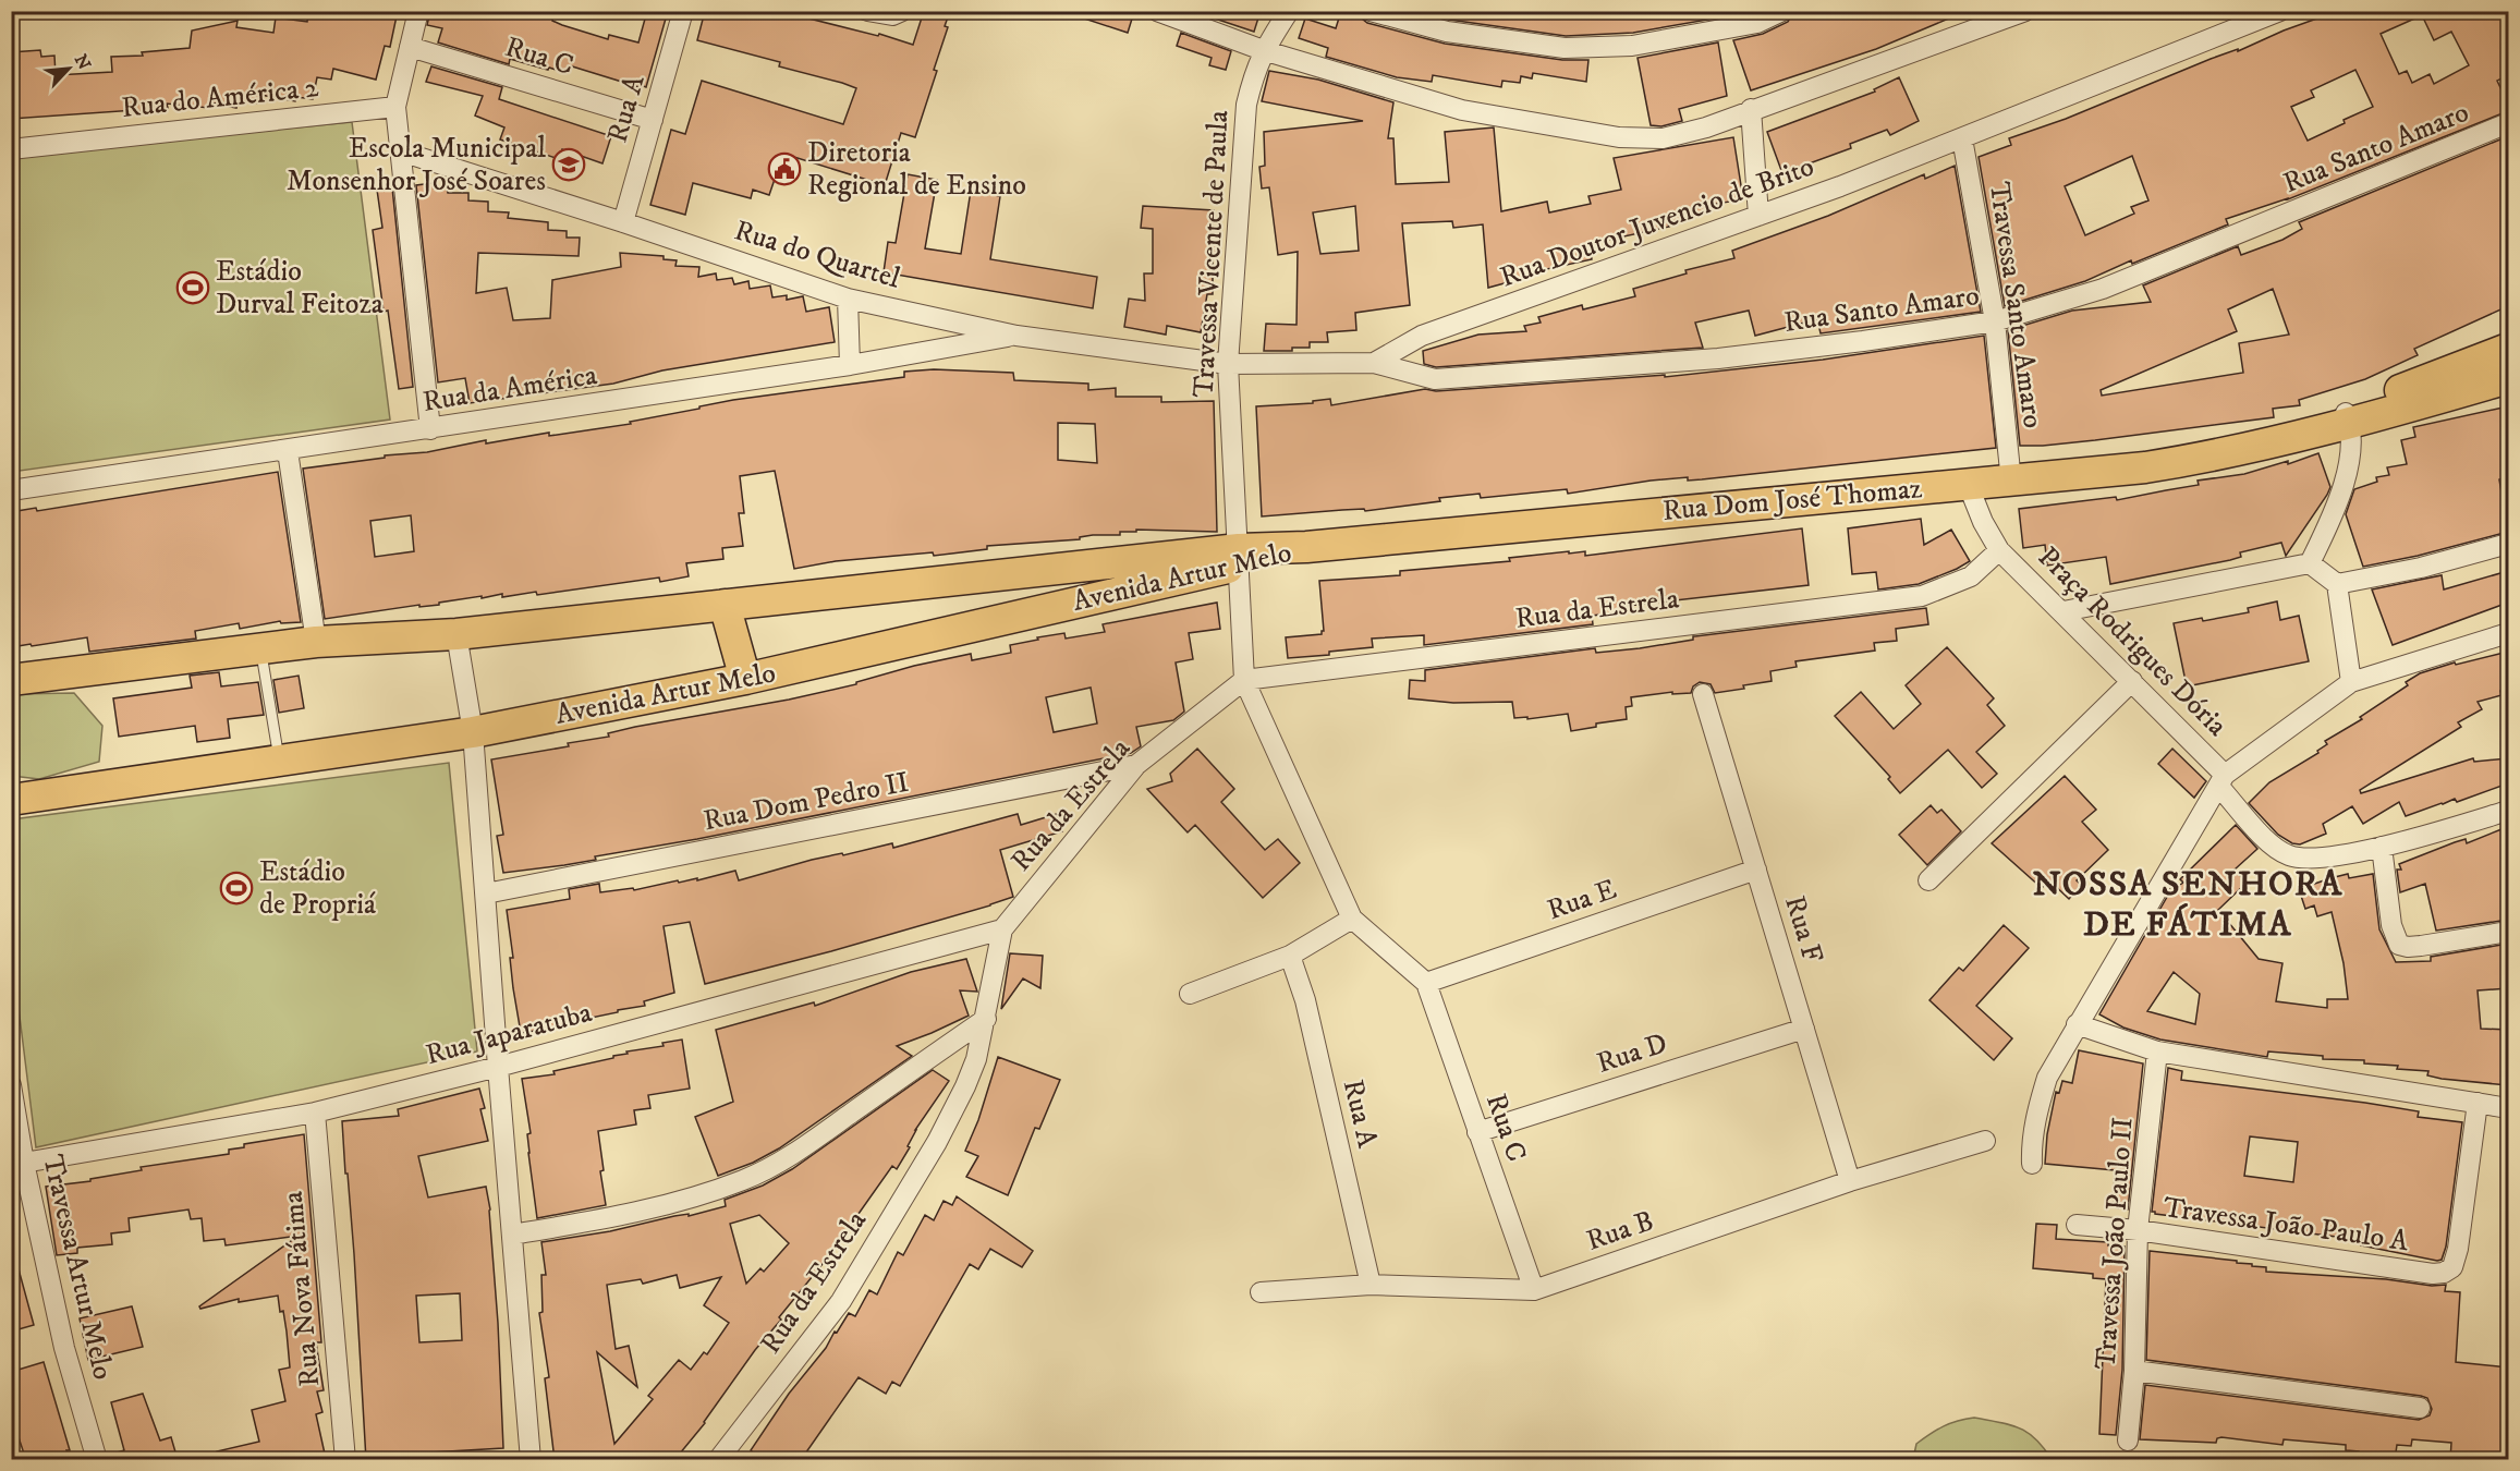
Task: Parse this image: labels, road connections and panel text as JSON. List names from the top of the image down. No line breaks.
{"streets":{"main road":["Rua Dom José Thomaz","Avenida Artur Melo"],"street":["Rua C","Rua do América 2","Rua A","Rua Santo Amaro","Rua Doutor Juvencio de Brito","Travessa Vicente de Paula","Rua do Quartel","Travessa Santo Amaro","Rua da América","Rua da Estrela","Praça Rodrigues Dória","Rua Dom Pedro II","Rua E","Rua F","Rua Japaratuba","Rua D","Travessa João Paulo A","Rua B","Travessa João Paulo II","Travessa Artur Melo","Rua Nova Fátima"]},"crossings":[["Rua C","Rua A"],["Rua C","Rua E"],["Rua C","Rua D"],["Rua C","Rua B"],["Rua A","Rua do Quartel"],["Rua A","Rua B"],["Rua Santo Amaro","Rua Doutor Juvencio de Brito"],["Rua Santo Amaro","Travessa Vicente de Paula"],["Rua Santo Amaro","Rua do Quartel"],["Rua Santo Amaro","Travessa Santo Amaro"],["Rua Doutor Juvencio de Brito","Travessa Santo Amaro"],["Travessa Vicente de Paula","Rua do Quartel"],["Travessa Vicente de Paula","Avenida Artur Melo"],["Travessa Vicente de Paula","Rua da Estrela"],["Rua do Quartel","Rua da América"],["Travessa Santo Amaro","Rua Dom José Thomaz"],["Rua Dom José Thomaz","Avenida Artur Melo"],["Rua Dom José Thomaz","Praça Rodrigues Dória"],["Rua da Estrela","Praça Rodrigues Dória"],["Rua da Estrela","Rua Dom Pedro II"],["Rua da Estrela","Rua Japaratuba"],["Rua E","Rua F"],["Rua F","Rua D"],["Rua F","Rua B"],["Rua Japaratuba","Travessa Artur Melo"],["Rua Japaratuba","Rua Nova Fátima"],["Travessa João Paulo A","Travessa João Paulo II"]],"districts":["NOSSA SENHORA DE FÁTIMA"],"places":{"school or university":["Escola Municipal Monsenhor José Soares"],"public building":["Diretoria Regional de Ensino"],"sports":["Estádio Durval Feitoza","Estádio de Propriá"]},"north":"top right"}
